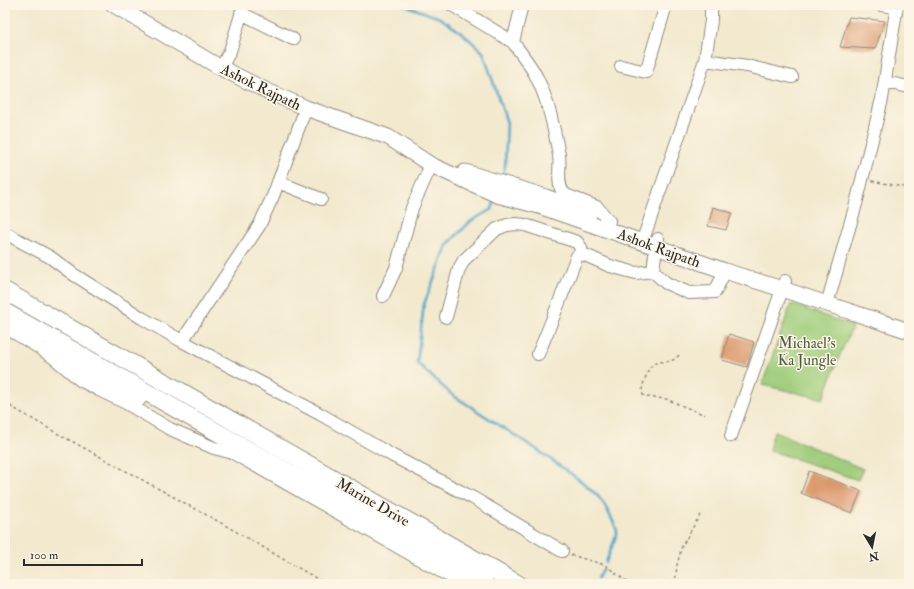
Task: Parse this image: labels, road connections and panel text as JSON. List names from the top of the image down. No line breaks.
{"streets":{"highway":["Marine Drive"],"main road":["Ashok Rajpath"]},"parks":["Michael's Ka Jungle"],"scale_bar":"100 m","north":"bottom"}
